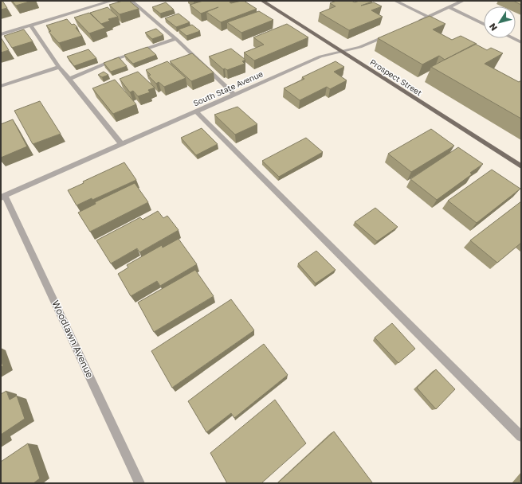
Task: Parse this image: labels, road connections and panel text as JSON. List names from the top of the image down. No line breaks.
{"streets":{"main road":["Prospect Street"],"street":["South State Avenue","Woodlawn Avenue"]},"crossings":[["Prospect Street","South State Avenue"],["South State Avenue","Woodlawn Avenue"]],"north":"bottom left"}
